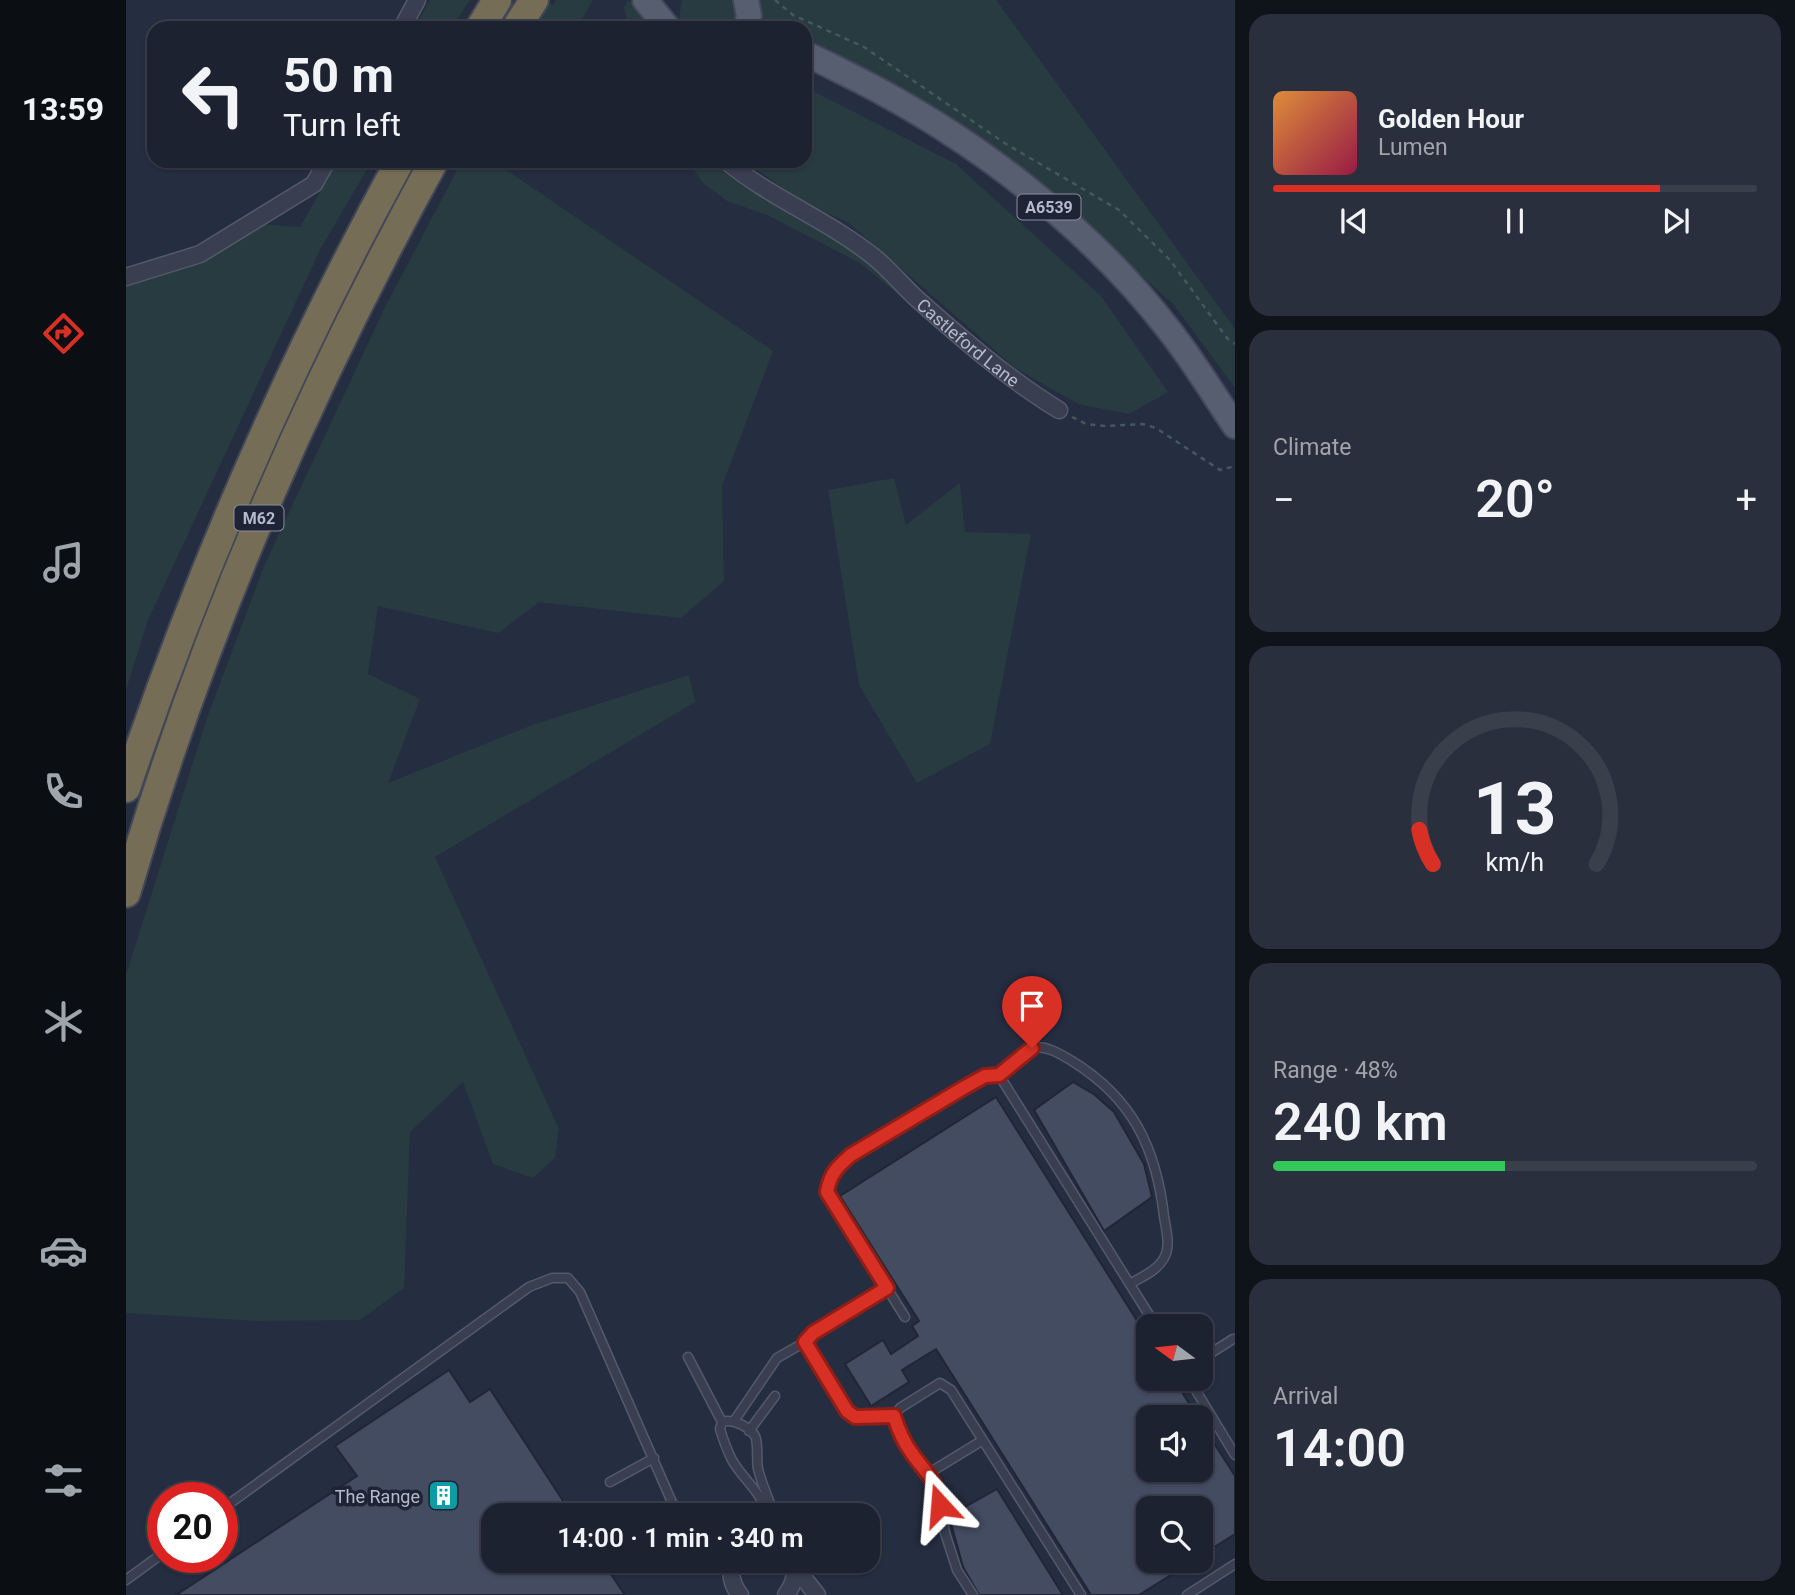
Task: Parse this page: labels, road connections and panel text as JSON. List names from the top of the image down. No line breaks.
{"streets":{"highway":["M62"],"main road":["A6539"],"street":["Castleford Lane"]},"places":{"building":["The Range"]},"north":"left","page":{"tabs":"13:59","turn":["50 m","Turn left"],"song":["Golden Hour","Lumen"],"tile":["Climate",["Range · 48%","240 km"],["Arrival","14:00"]],"heat":["−","20°","+"],"limit":"20","trip":"14:00 · 1 min · 340 m","gauge":["13","km/h"]}}
